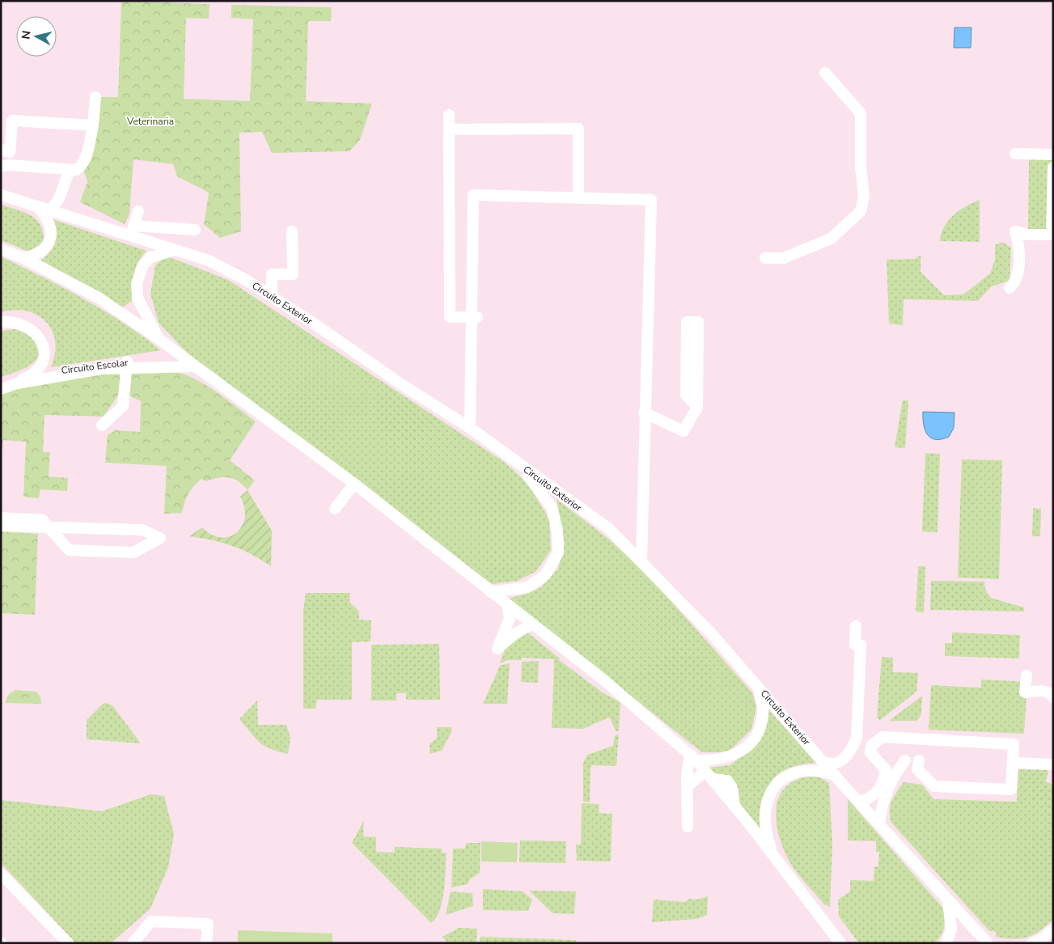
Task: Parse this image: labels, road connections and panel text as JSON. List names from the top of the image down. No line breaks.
{"streets":{"street":["Circuito Exterior","Circuito Escolar"]},"parks":["Veterinaria"],"north":"left"}
